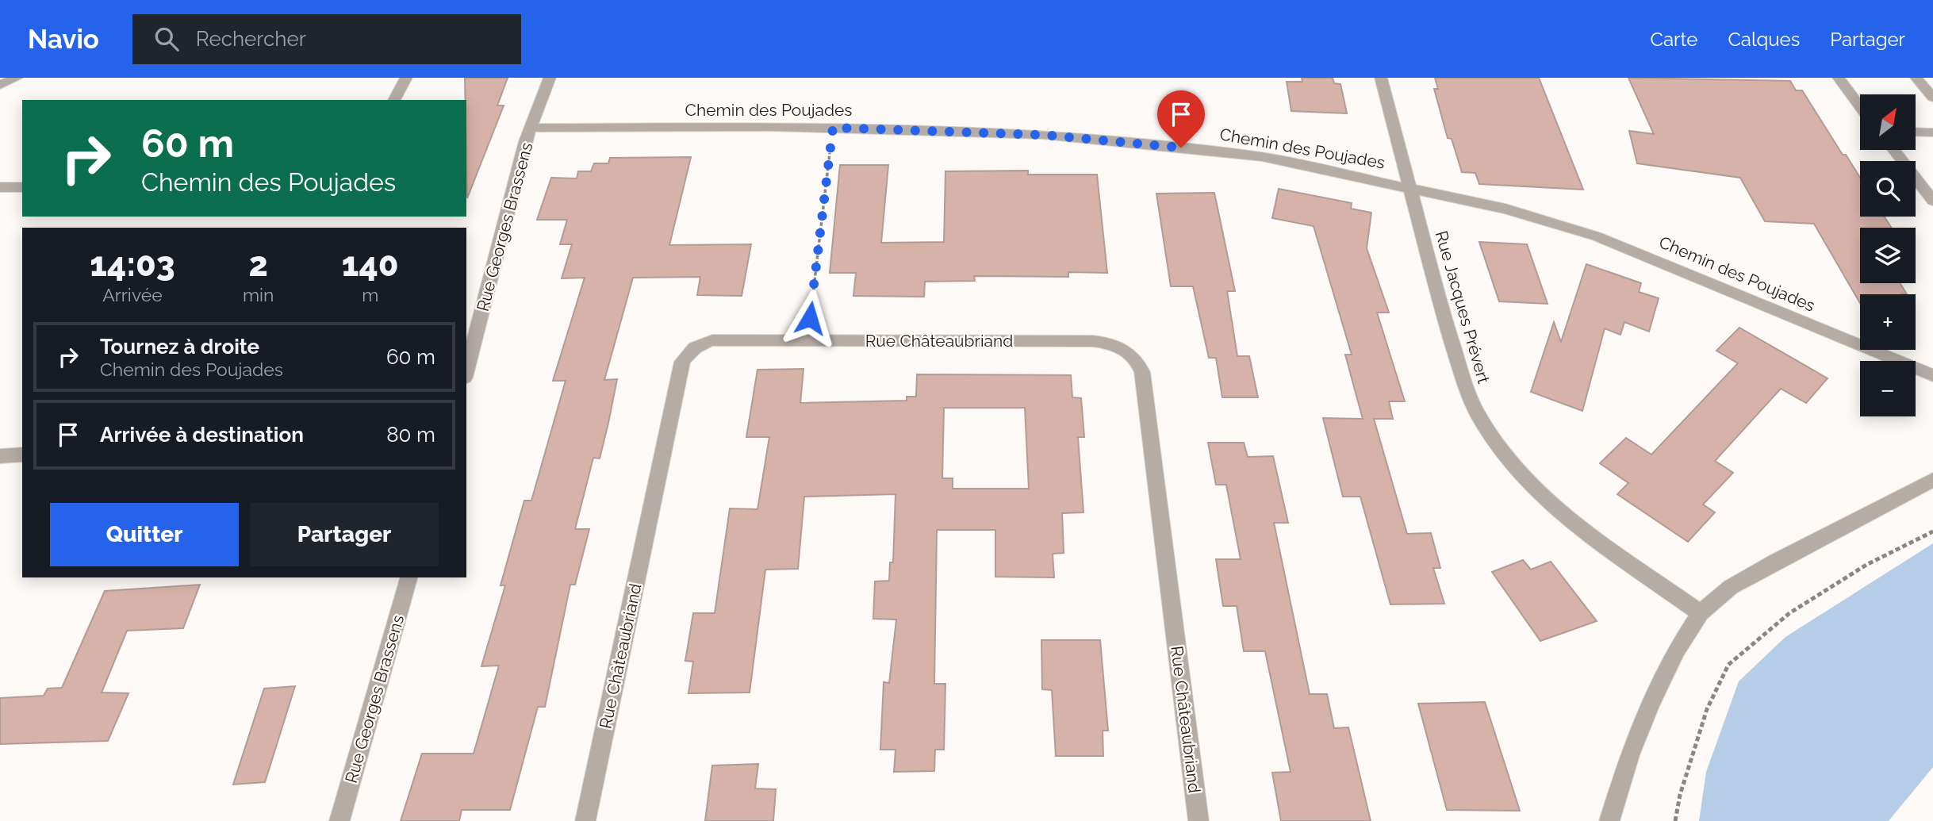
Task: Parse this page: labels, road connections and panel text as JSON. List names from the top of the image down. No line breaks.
{"streets":{"street":["Chemin des Poujades","Rue Georges Brassens","Rue Jacques Prévert","Rue Châteaubriand"]},"crossings":[["Chemin des Poujades","Rue Georges Brassens"],["Chemin des Poujades","Rue Jacques Prévert"]],"north":"top right","page":{"header":"Navio","search":"Rechercher","nav":["Carte","Calques","Partager"],"map_buttons":["+","−"],"turn":["60 m","Chemin des Poujades"],"eta":["14:03","Arrivée","2","min","140","m"],"list":[{"name":"Tournez à droite","note":"Chemin des Poujades","value":"60 m"},{"name":"Arrivée à destination","value":"80 m"}],"buttons":["Quitter","Partager"]}}
